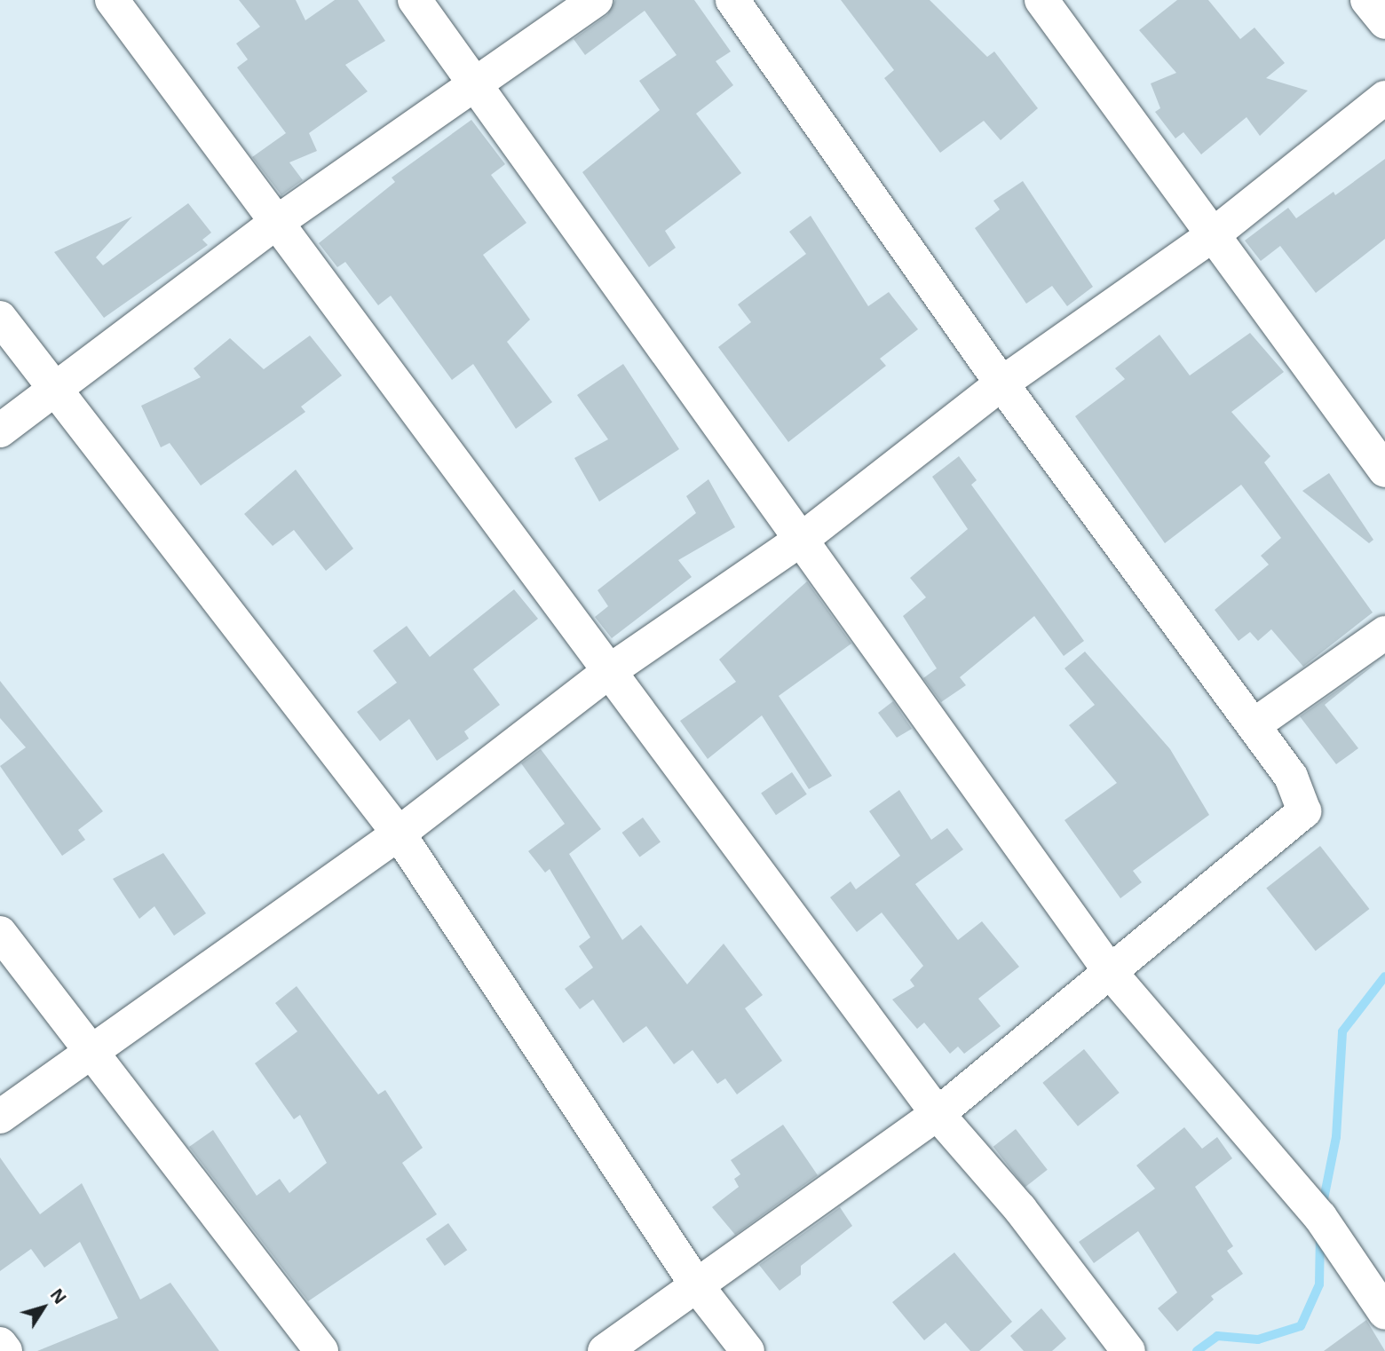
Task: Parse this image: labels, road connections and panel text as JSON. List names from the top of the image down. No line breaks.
{"north":"top right"}
